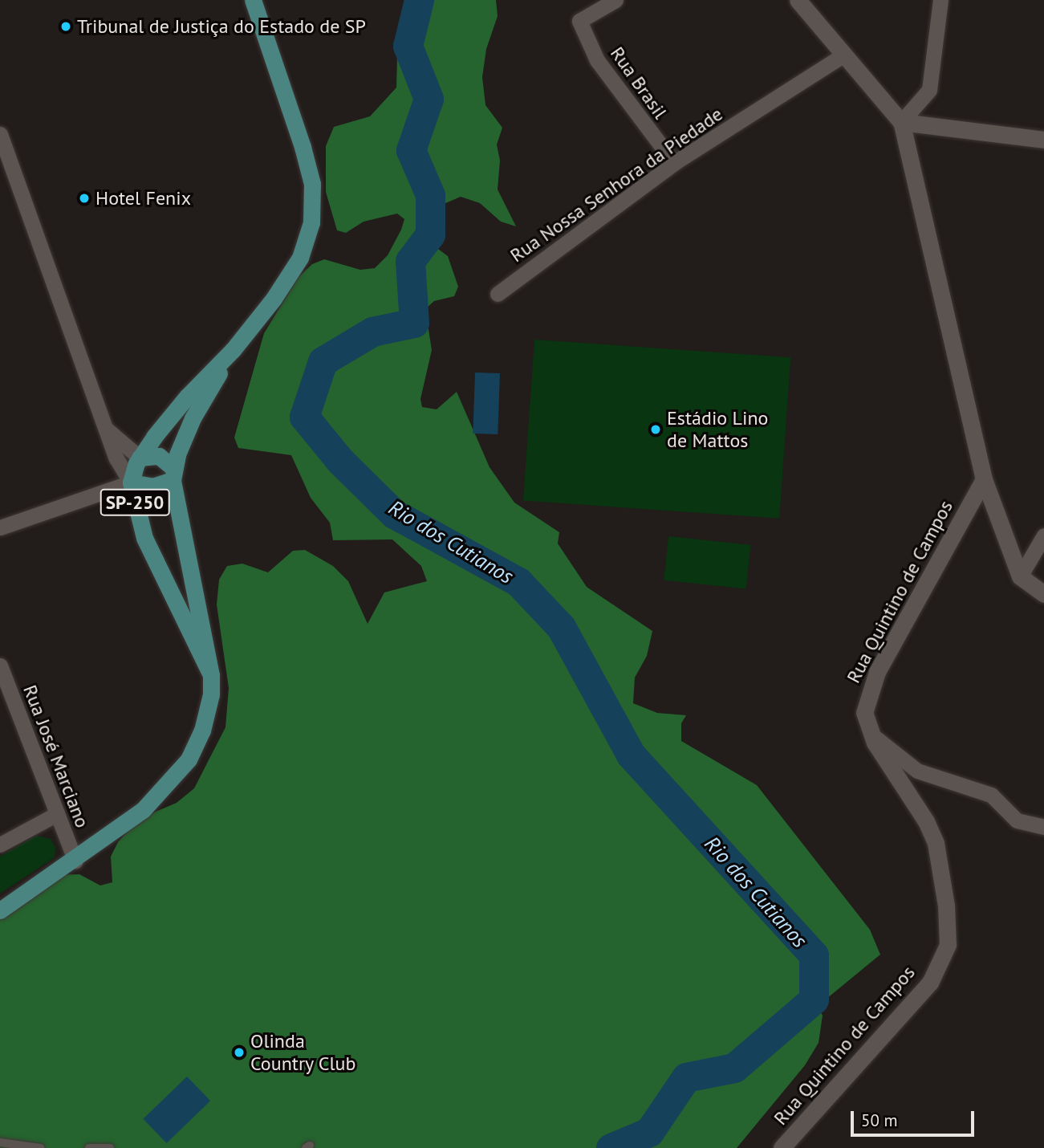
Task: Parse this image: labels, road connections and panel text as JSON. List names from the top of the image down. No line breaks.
{"streets":{"main road":["SP-250","Rua Quintino de Campos"],"street":["Rua Brasil","Rua Nossa Senhora da Piedade","Rua José Marciano"]},"crossings":[["Rua Brasil","Rua Nossa Senhora da Piedade"],["SP-250","Rua José Marciano"]],"water":["Rio dos Cutianos"],"places":["Tribunal de Justiça do Estado de SP","Hotel Fenix","Estádio Lino de Mattos","Olinda Country Club"],"scale_bar":"50 m"}
